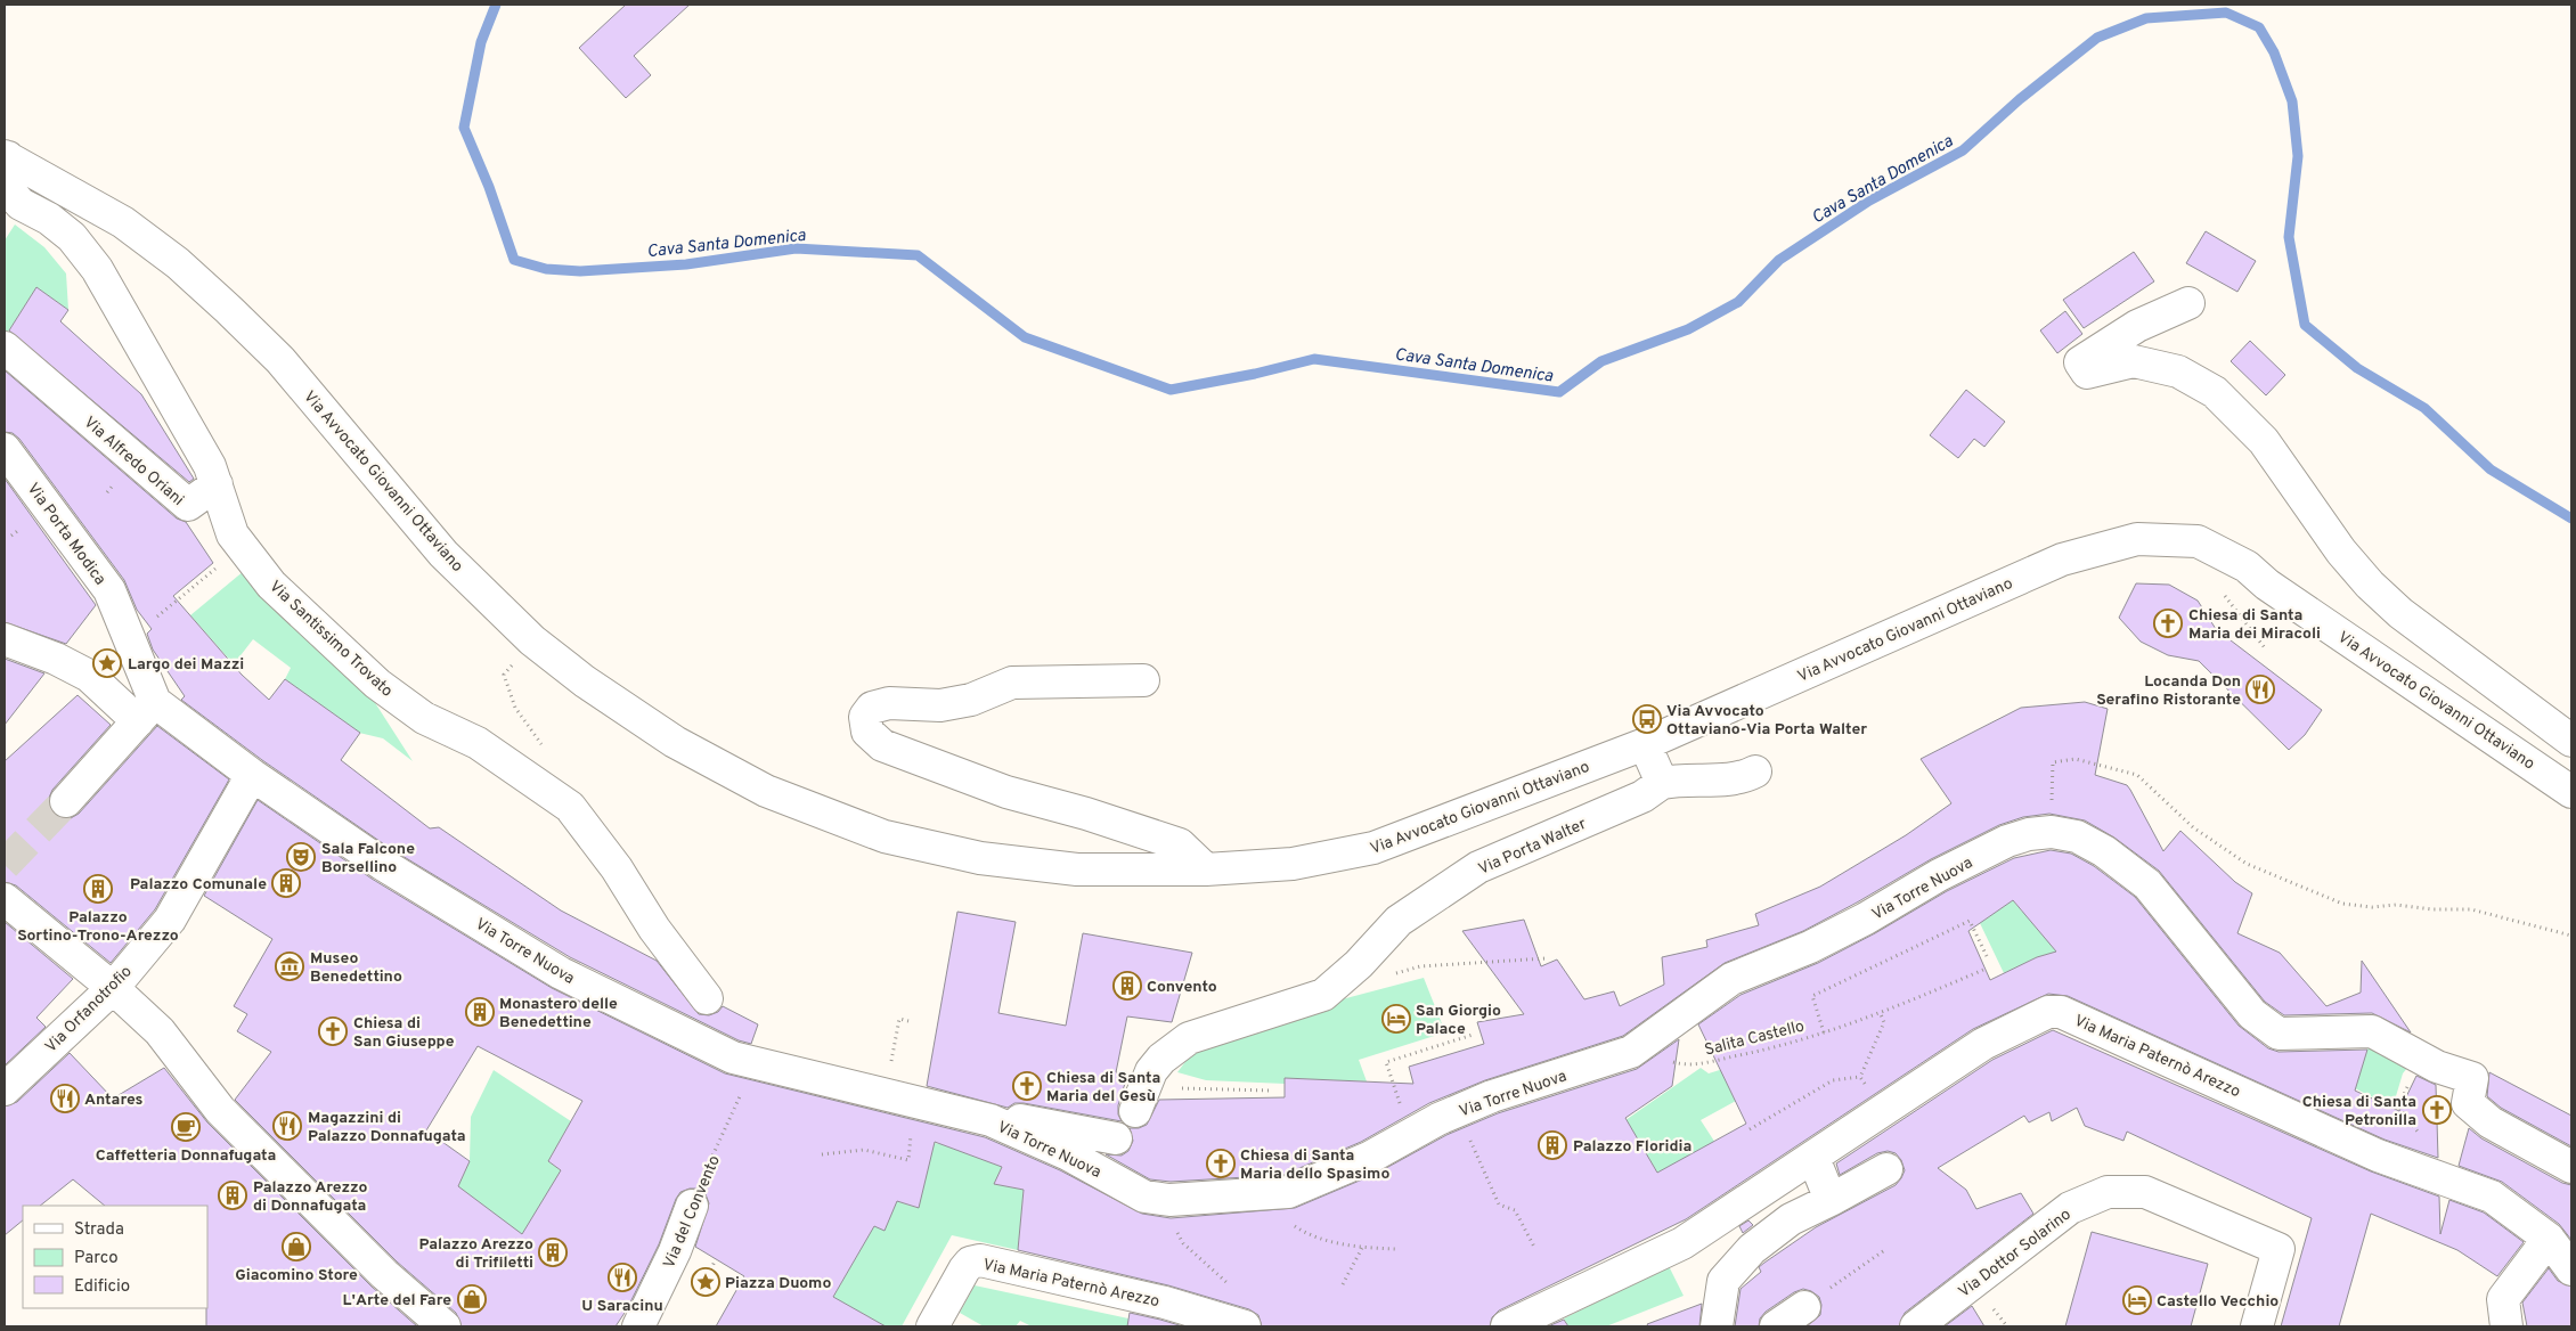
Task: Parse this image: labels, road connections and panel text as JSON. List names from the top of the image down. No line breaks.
{"streets":{"street":["Via Alfredo Oriani","Via Avvocato Giovanni Ottaviano","Via Porta Modica","Via Santissimo Trovato","Via Porta Walter","Via Torre Nuova","Via Orfanotrofio","Via Maria Paternò Arezzo","Via del Convento","Via Dottor Solarino"],"path":["Salita Castello"]},"crossings":[["Via Alfredo Oriani","Via Santissimo Trovato"],["Via Avvocato Giovanni Ottaviano","Via Santissimo Trovato"],["Via Porta Modica","Via Torre Nuova"],["Via Torre Nuova","Via Orfanotrofio"],["Via Torre Nuova","Salita Castello"],["Via Torre Nuova","Via del Convento"]],"water":["Cava Santa Domenica"],"places":{"church":["Chiesa di Santa Maria dei Miracoli","Chiesa di San Giuseppe","Chiesa di Santa Maria del Gesù","Chiesa di Santa Petronilla","Chiesa di Santa Maria dello Spasimo"],"place":["Largo dei Mazzi","Piazza Duomo"],"restaurant":["Locanda Don Serafino Ristorante","Antares","Magazzini di Palazzo Donnafugata","U Saracinu"],"bus stop":["Via Avvocato Ottaviano-Via Porta Walter"],"theatre":["Sala Falcone Borsellino"],"building":["Palazzo Comunale","Palazzo Sortino-Trono-Arezzo","Convento","Monastero delle Benedettine","Palazzo Floridia","Palazzo Arezzo di Donnafugata","Palazzo Arezzo di Trifiletti"],"museum":["Museo Benedettino"],"hotel":["San Giorgio Palace","Castello Vecchio"],"cafe":["Caffetteria Donnafugata"],"shop":["Giacomino Store","L'Arte del Fare"]},"legend":["Strada","Parco","Edificio"]}
